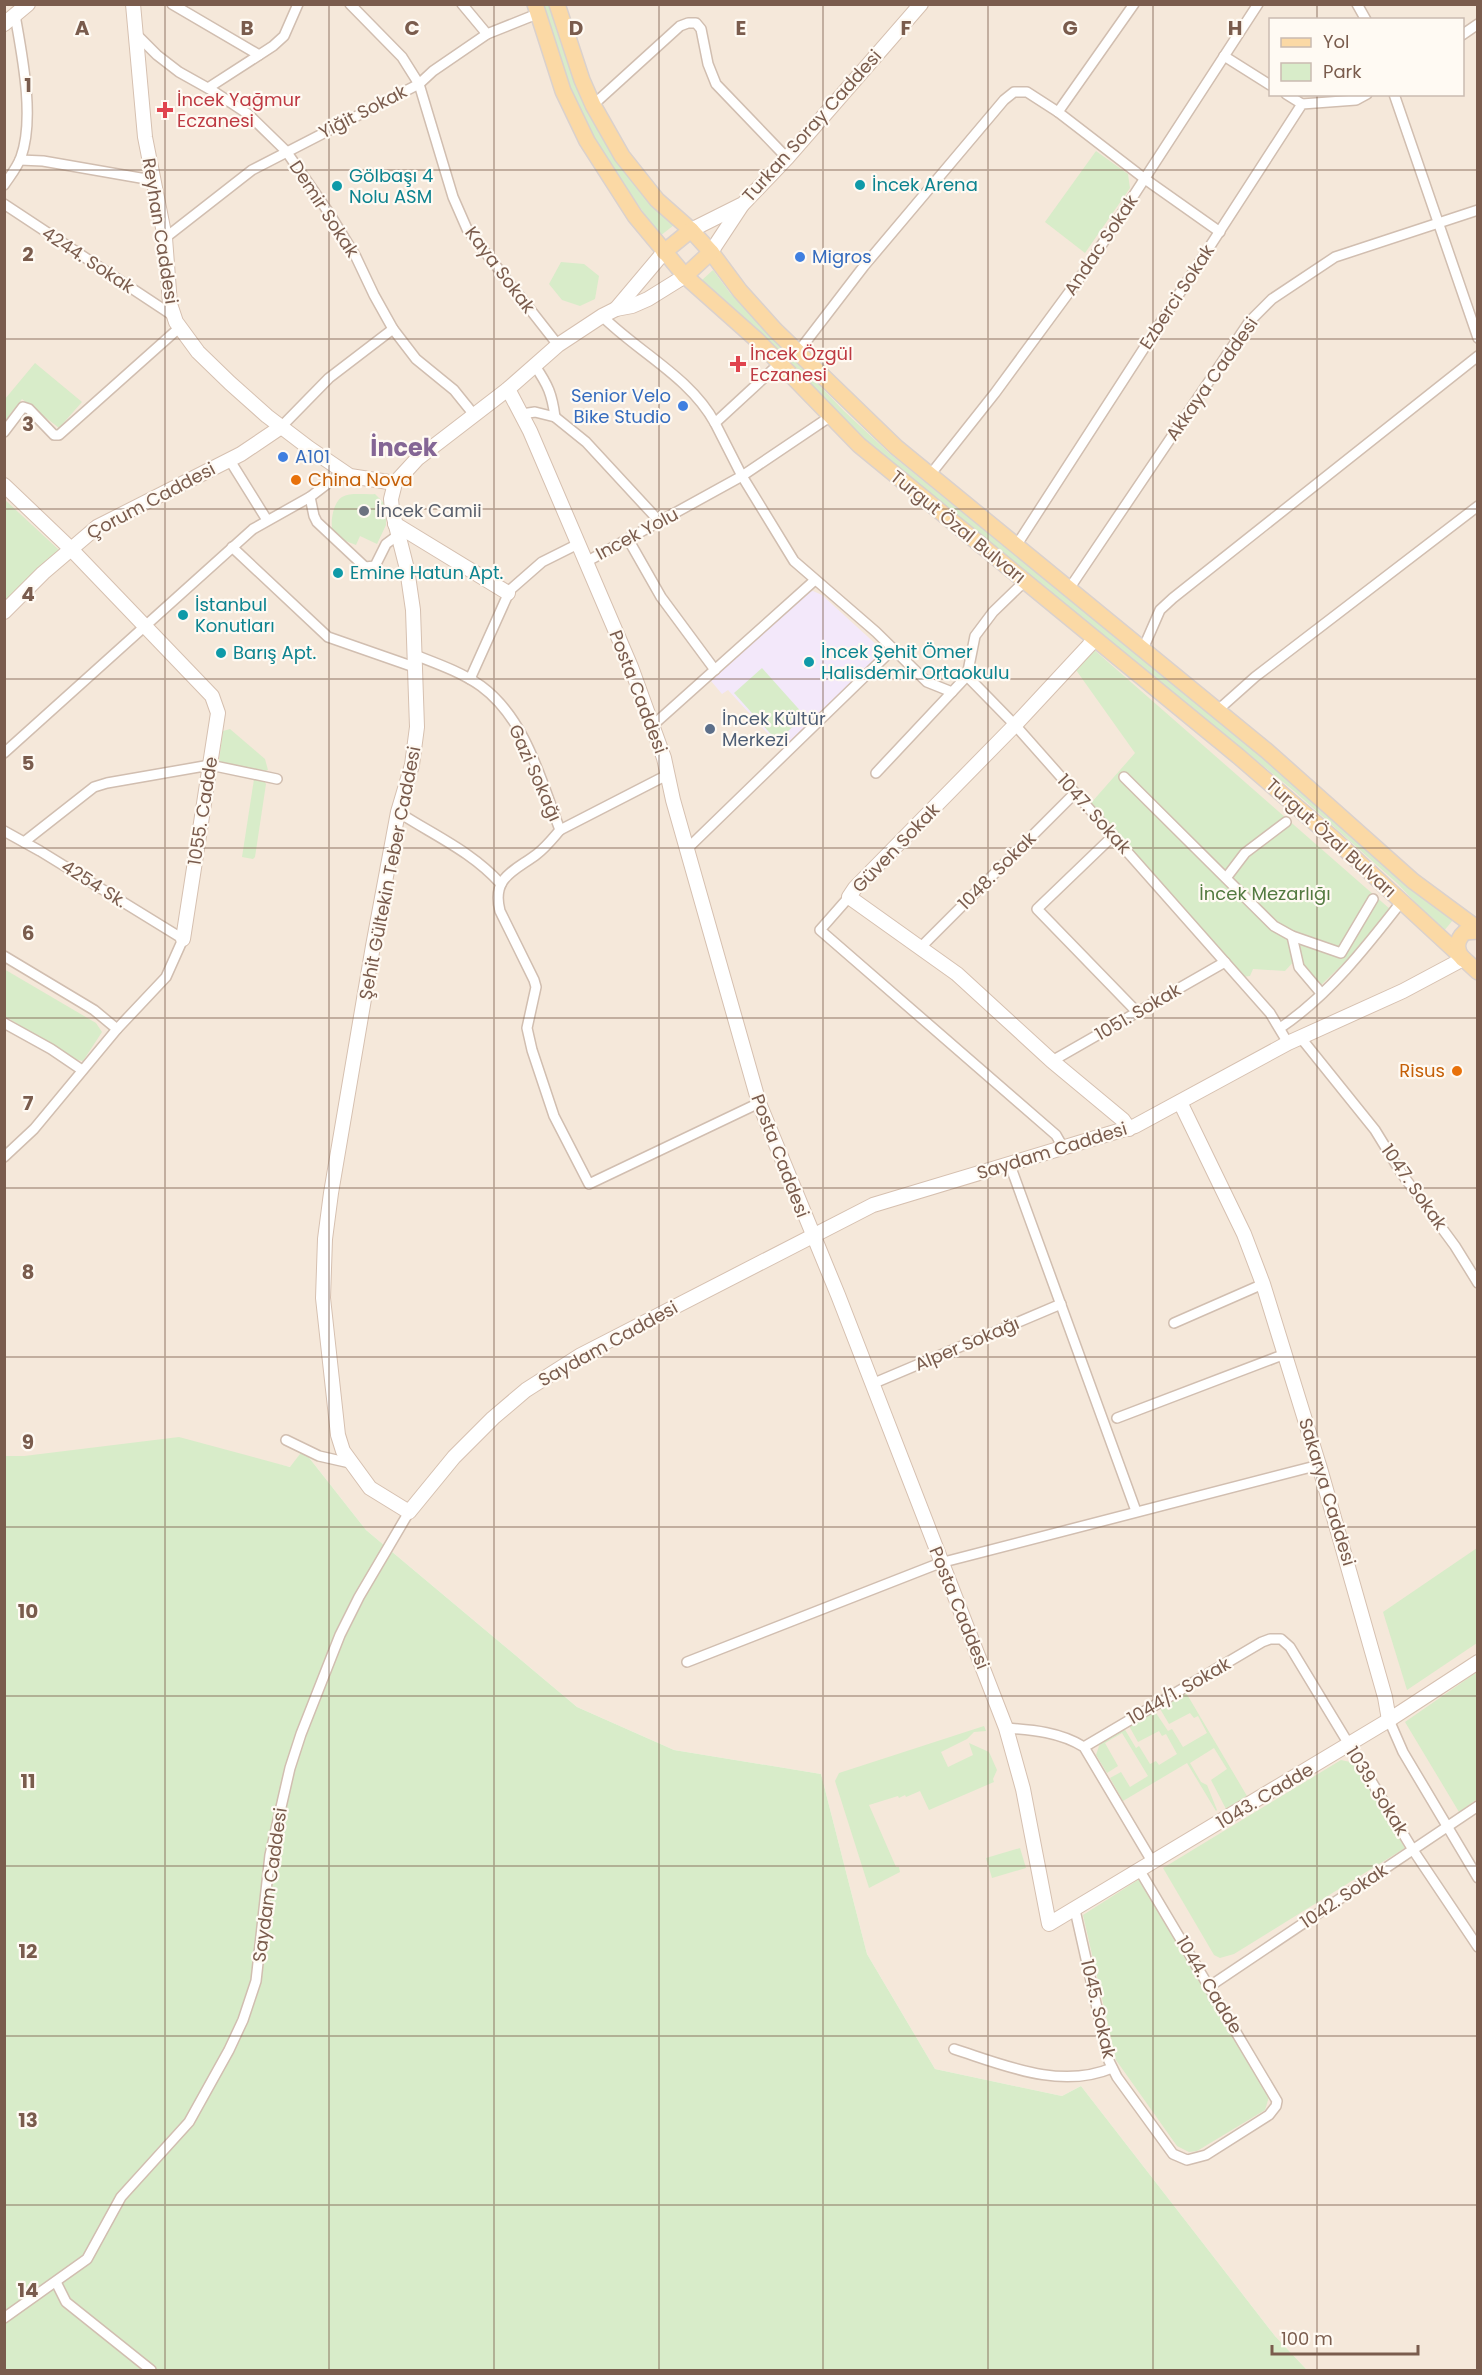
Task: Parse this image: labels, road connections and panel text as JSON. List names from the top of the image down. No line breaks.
{"streets":{"main road":["Turgut Özal Bulvarı"],"street":["Yiğit Sokak","Turkan Soray Caddesi","Demir Sokak","Reyhan Caddesi","Andac Sokak","4244. Sokak","Kaya Sokak","Ezberci Sokak","Akkaya Caddesi","Çorum Caddesi","Incek Yolu","Posta Caddesi","Gazi Sokağı","1055. Cadde","1047. Sokak","Güven Sokak","1048. Sokak","Şehit Gültekin Teber Caddesi","4254 Sk.","1051. Sokak","Saydam Caddesi","Alper Sokağı","Sakarya Caddesi","1044/1. Sokak","1039. Sokak","1043. Cadde","1042. Sokak","1044. Cadde","1045. Sokak"]},"crossings":[["Yiğit Sokak","Demir Sokak"],["Yiğit Sokak","Reyhan Caddesi"],["Yiğit Sokak","Kaya Sokak"],["Yiğit Sokak","Turgut Özal Bulvarı"],["Turkan Soray Caddesi","Turgut Özal Bulvarı"],["Demir Sokak","Reyhan Caddesi"],["Reyhan Caddesi","4244. Sokak"],["Reyhan Caddesi","Çorum Caddesi"],["Reyhan Caddesi","Şehit Gültekin Teber Caddesi"],["Andac Sokak","Turgut Özal Bulvarı"],["Ezberci Sokak","Turgut Özal Bulvarı"],["Akkaya Caddesi","Turgut Özal Bulvarı"],["Çorum Caddesi","1055. Cadde"],["Turgut Özal Bulvarı","Incek Yolu"],["Turgut Özal Bulvarı","Güven Sokak"],["Turgut Özal Bulvarı","Saydam Caddesi"],["Incek Yolu","Posta Caddesi"],["Posta Caddesi","Saydam Caddesi"],["Posta Caddesi","Alper Sokağı"],["Posta Caddesi","1043. Cadde"],["Gazi Sokağı","Şehit Gültekin Teber Caddesi"],["1055. Cadde","4254 Sk."],["1047. Sokak","Güven Sokak"],["1047. Sokak","1048. Sokak"],["1047. Sokak","1051. Sokak"],["1047. Sokak","Saydam Caddesi"],["Güven Sokak","1048. Sokak"],["Güven Sokak","1051. Sokak"],["Güven Sokak","Saydam Caddesi"],["Şehit Gültekin Teber Caddesi","Saydam Caddesi"],["Saydam Caddesi","Sakarya Caddesi"],["Sakarya Caddesi","1043. Cadde"],["Sakarya Caddesi","1042. Sokak"],["1044/1. Sokak","1039. Sokak"],["1039. Sokak","1043. Cadde"],["1039. Sokak","1042. Sokak"],["1043. Cadde","1044. Cadde"],["1043. Cadde","1045. Sokak"],["1042. Sokak","1044. Cadde"],["1044. Cadde","1045. Sokak"]],"districts":["İncek"],"parks":["İncek Mezarlığı"],"places":{"health":["İncek Yağmur Eczanesi","İncek Özgül Eczanesi"],"other":["İncek Arena","Gölbaşı 4 Nolu ASM","Migros","Senior Velo Bike Studio","A101","China Nova","İncek Camii","Emine Hatun Apt.","İstanbul Konutları","Barış Apt.","İncek Şehit Ömer Halisdemir Ortaokulu","İncek Kültür Merkezi","Risus"]},"legend":["Yol","Park"],"scale_bar":"100 m","grid":{"columns":["A","B","C","D","E","F","G","H"],"rows":["1","2","3","4","5","6","7","8","9","10","11","12","13","14"]}}
